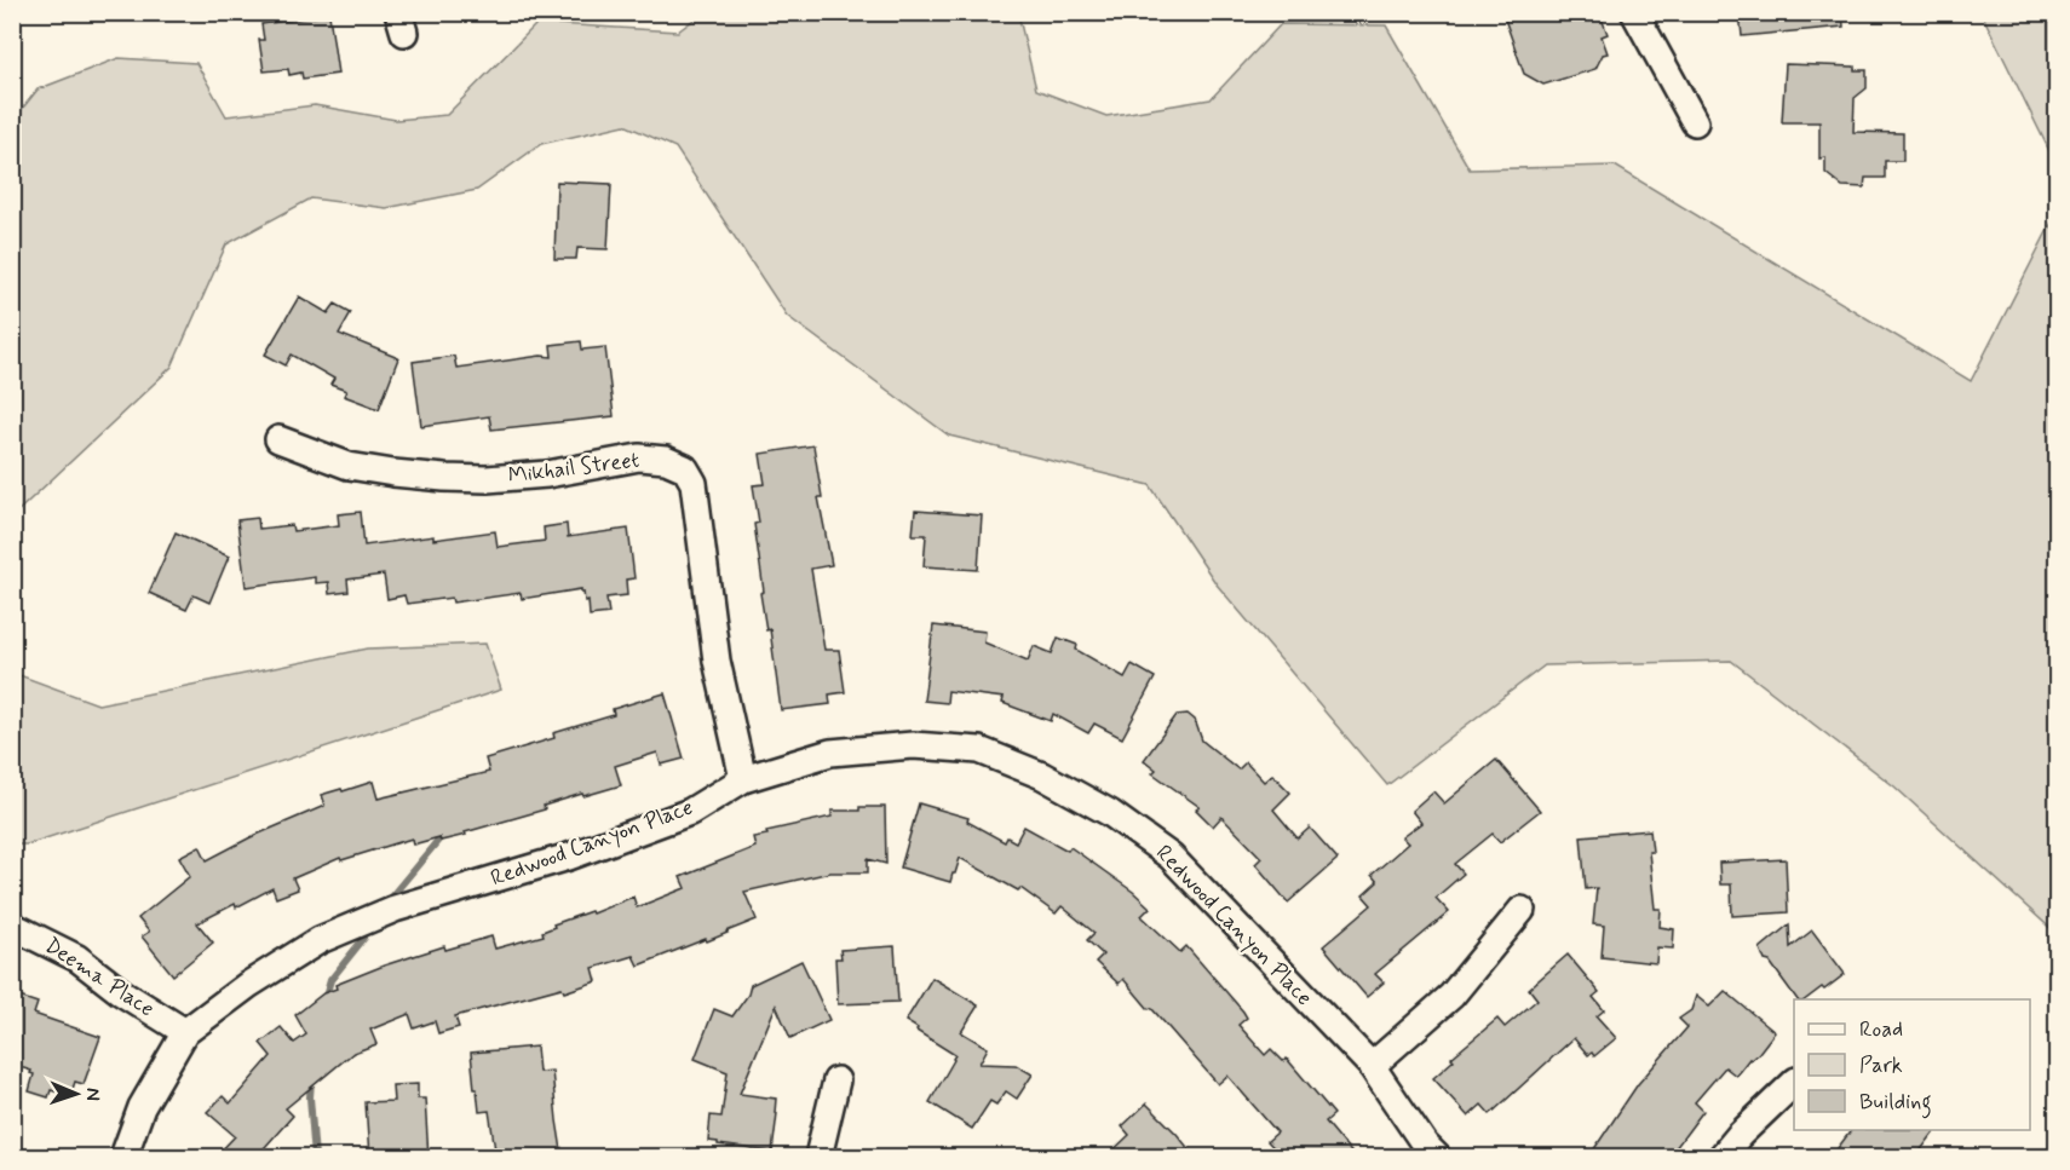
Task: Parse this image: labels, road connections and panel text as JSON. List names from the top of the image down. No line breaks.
{"streets":{"street":["Mikhail Street","Redwood Canyon Place","Deema Place"]},"crossings":[["Mikhail Street","Redwood Canyon Place"],["Redwood Canyon Place","Deema Place"]],"legend":["Road","Park","Building"],"north":"right"}
